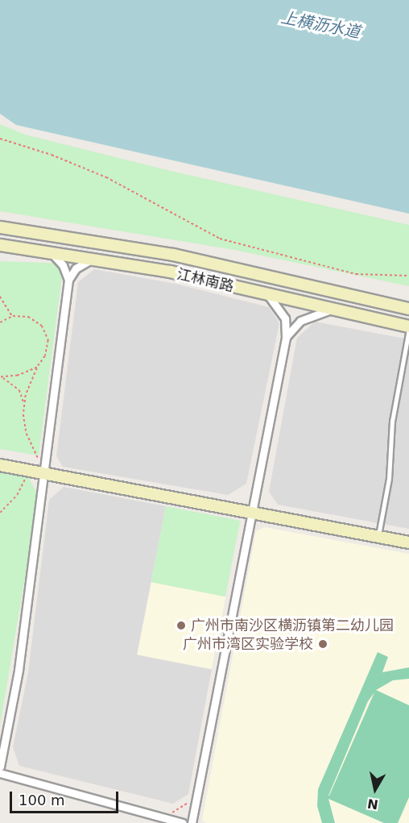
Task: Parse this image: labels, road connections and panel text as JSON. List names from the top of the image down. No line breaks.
{"streets":{"main road":["江林南路"]},"water":["上横沥水道"],"places":["广州市南沙区横沥镇第二幼儿园","广州市湾区实验学校"],"scale_bar":"100 m","north":"bottom"}
